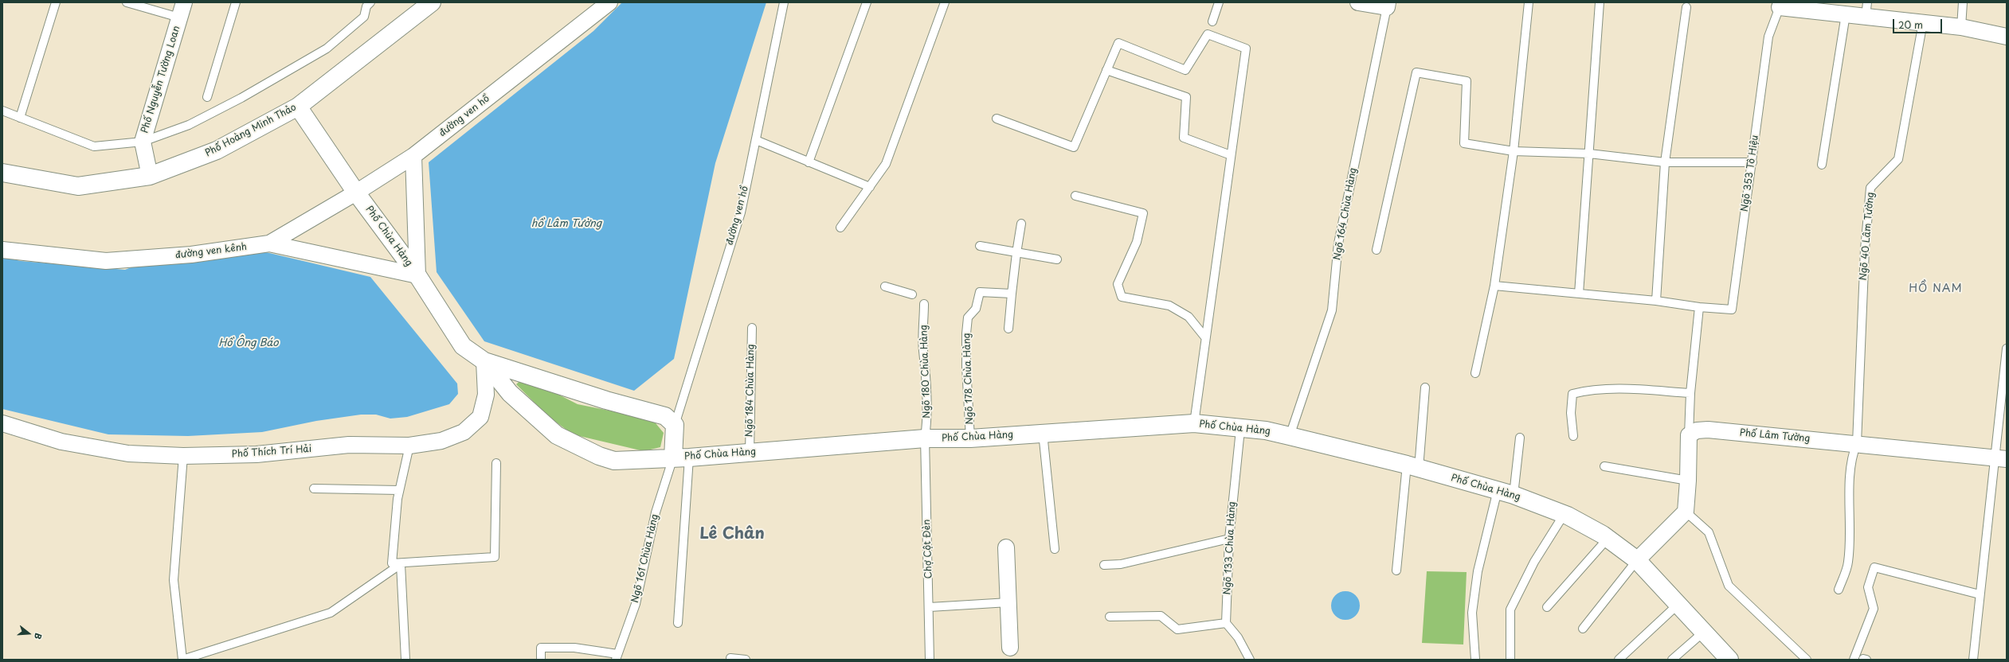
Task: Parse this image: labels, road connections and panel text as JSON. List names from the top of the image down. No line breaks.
{"streets":{"street":["Phố Nguyễn Tường Loan","đường ven hồ","Phố Hoàng Minh Thảo","Phố Chùa Hàng","đường ven kênh","Phố Lâm Tường","Phố Thích Trí Hải"],"lane":["Ngõ 353 Tô Hiệu","Ngõ 164 Chùa Hàng","Ngõ 40 Lâm Tường","Ngõ 180 Chùa Hàng","Ngõ 178 Chùa Hàng","Ngõ 184 Chùa Hàng","Ngõ 133 Chùa Hàng","Chợ Cột Đèn","Ngõ 161 Chùa Hàng"]},"crossings":[["Phố Nguyễn Tường Loan","Phố Hoàng Minh Thảo"],["đường ven hồ","Phố Chùa Hàng"],["đường ven hồ","đường ven kênh"],["Phố Hoàng Minh Thảo","Phố Chùa Hàng"],["Ngõ 164 Chùa Hàng","Phố Chùa Hàng"],["Phố Chùa Hàng","đường ven kênh"],["Phố Chùa Hàng","Ngõ 180 Chùa Hàng"],["Phố Chùa Hàng","Ngõ 178 Chùa Hàng"],["Phố Chùa Hàng","Ngõ 184 Chùa Hàng"],["Phố Chùa Hàng","Phố Thích Trí Hải"],["Phố Chùa Hàng","Ngõ 133 Chùa Hàng"],["Phố Chùa Hàng","Chợ Cột Đèn"],["Phố Chùa Hàng","Ngõ 161 Chùa Hàng"],["Ngõ 40 Lâm Tường","Phố Lâm Tường"],["Ngõ 180 Chùa Hàng","Chợ Cột Đèn"]],"districts":["HỒ NAM","Lê Chân"],"water":["hồ Lâm Tường","Hồ Ông Báo"],"scale_bar":"20 m","north":"right"}
